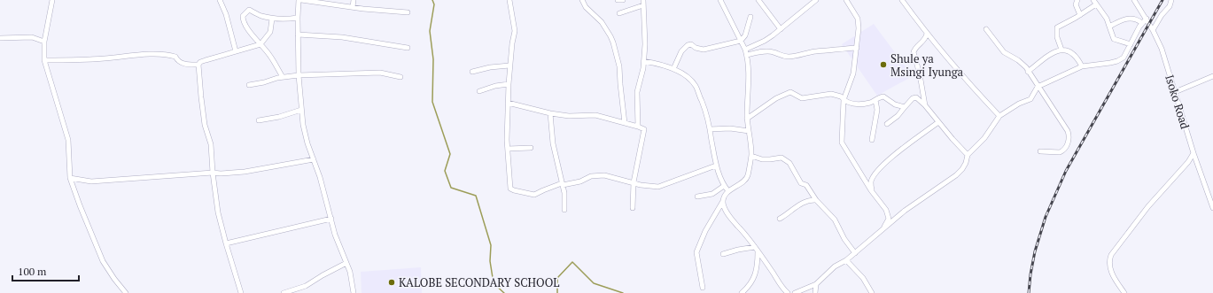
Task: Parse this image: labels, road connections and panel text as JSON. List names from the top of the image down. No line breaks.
{"streets":{"street":["Isoko Road"]},"places":["Shule ya Msingi Iyunga","KALOBE SECONDARY SCHOOL"],"scale_bar":"100 m"}
